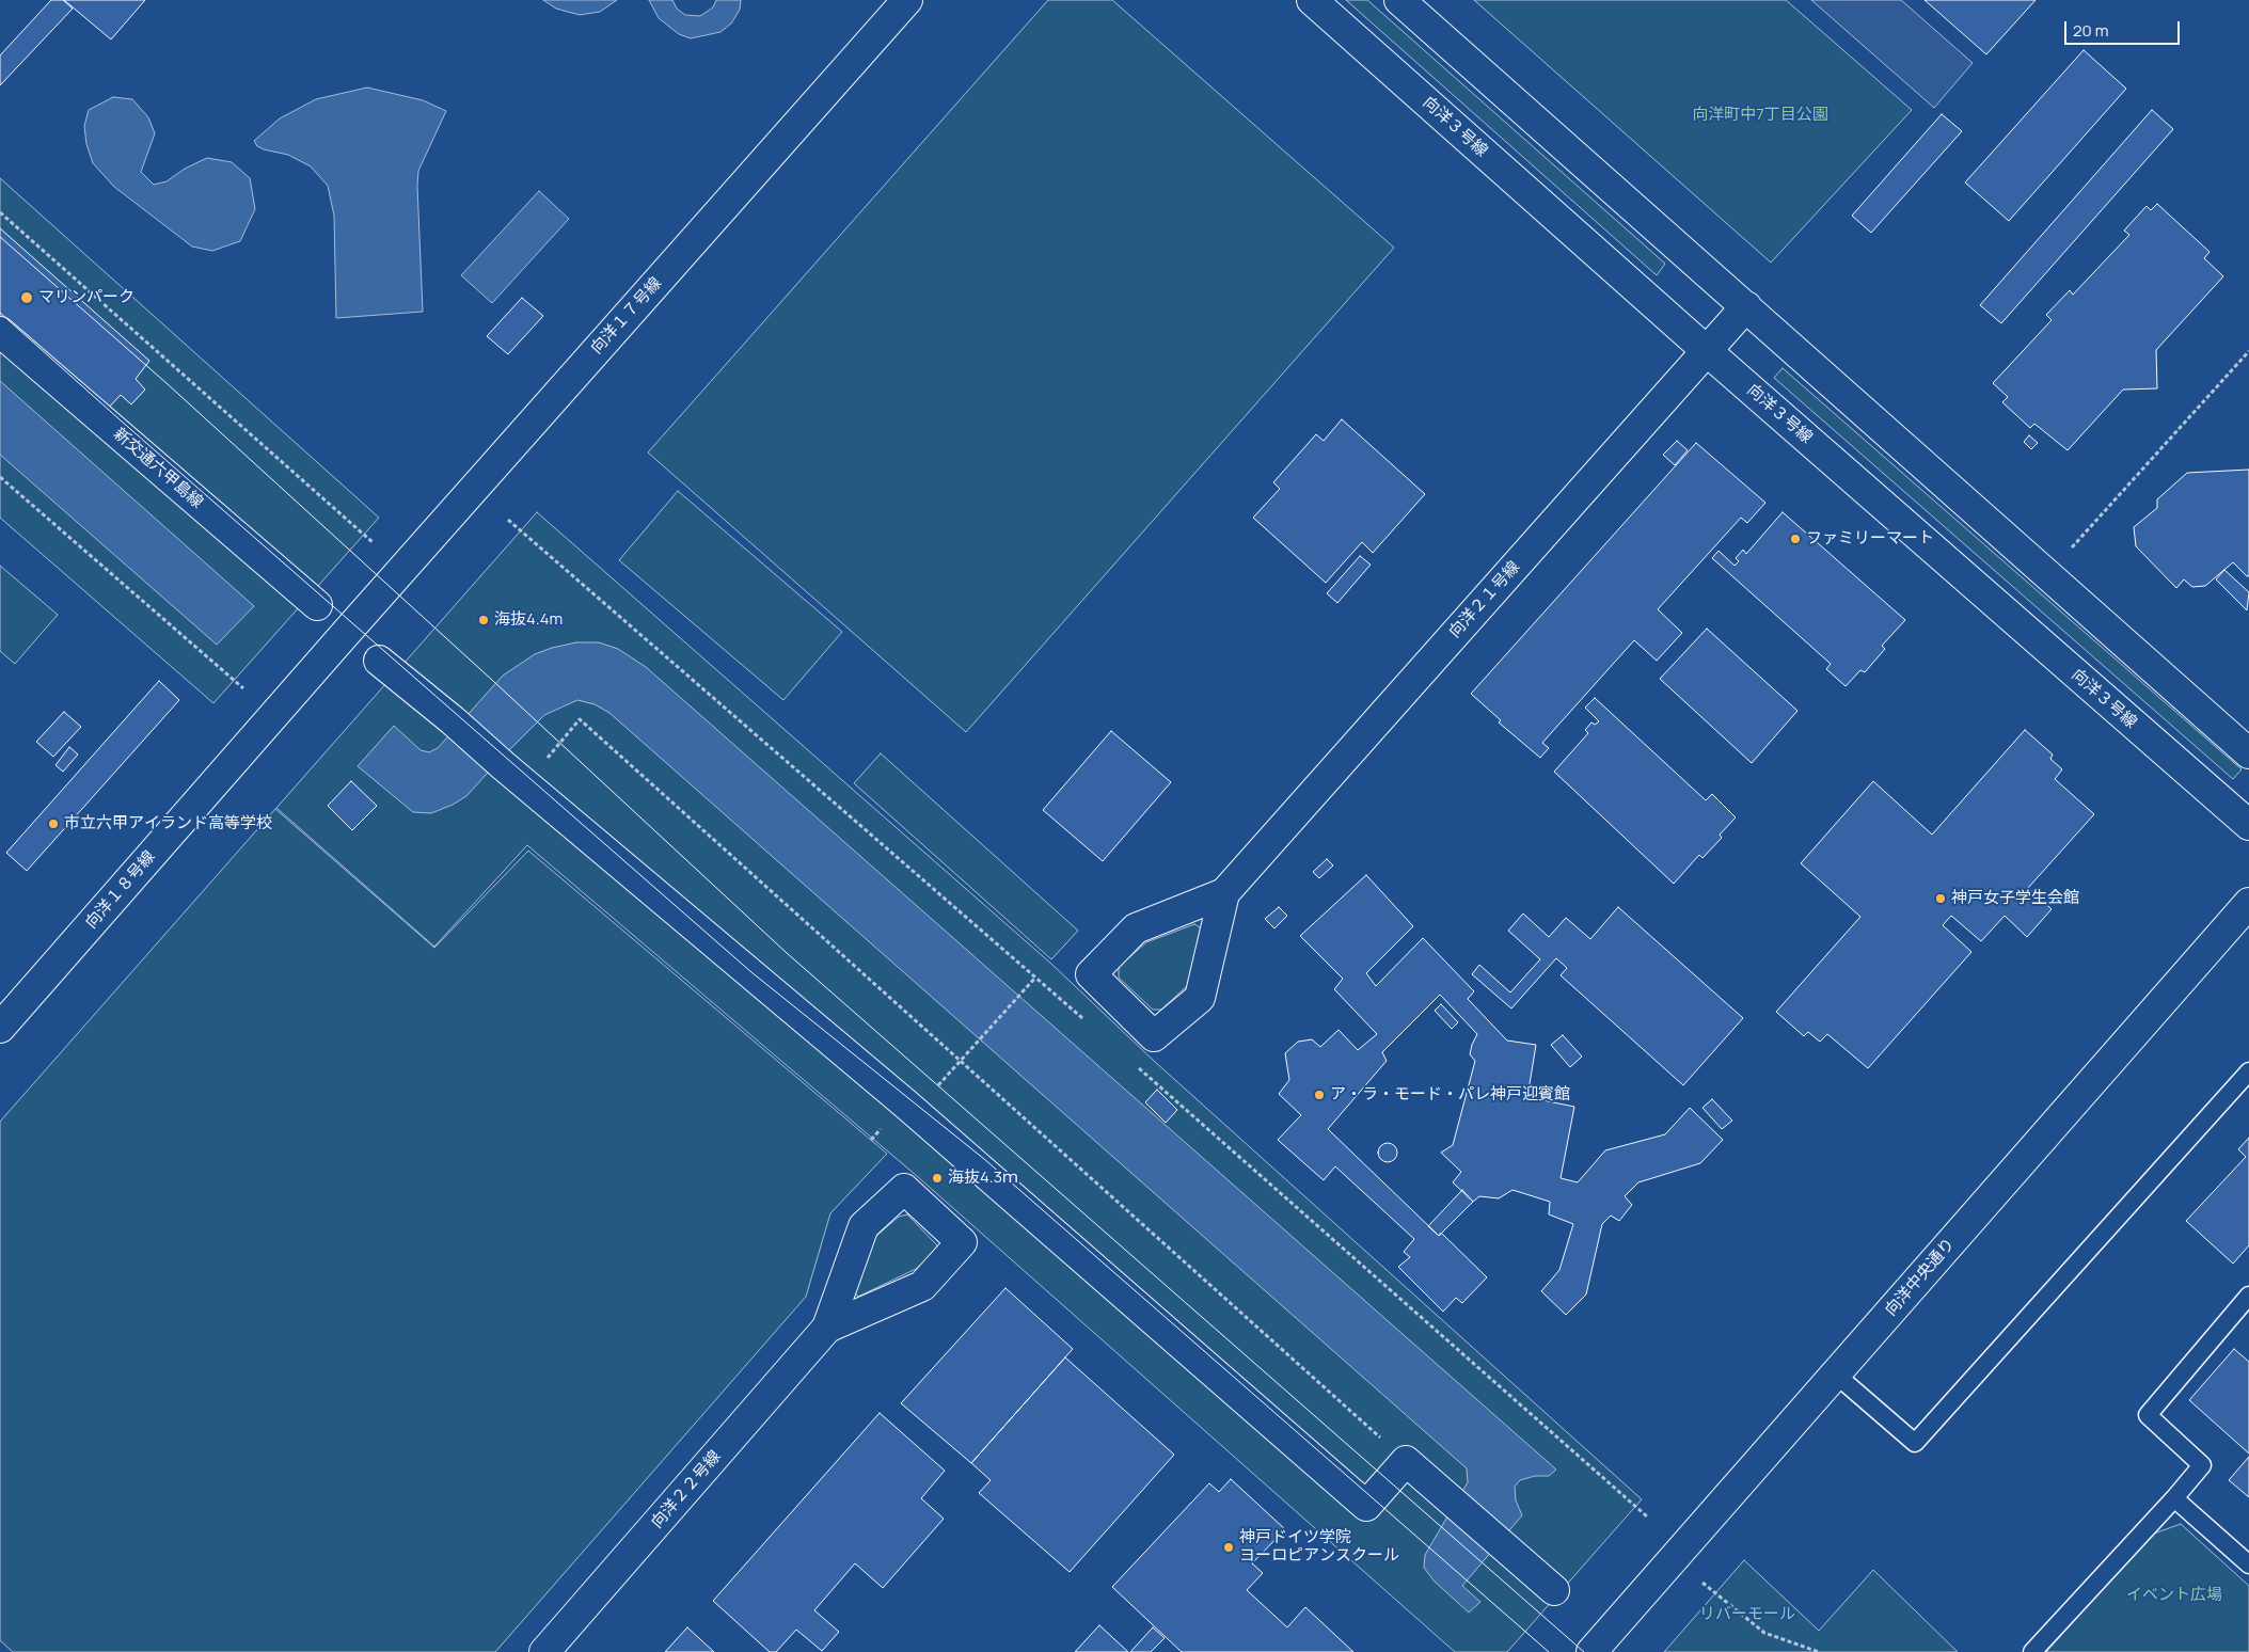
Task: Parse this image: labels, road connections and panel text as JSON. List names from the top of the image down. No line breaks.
{"streets":{"street":["向洋３号線","向洋１７号線","新交通六甲島線","向洋２１号線","向洋１８号線","向洋中央通り","向洋２２号線"]},"crossings":[["向洋３号線","向洋２１号線"],["向洋１７号線","向洋１８号線"]],"parks":["向洋町中7丁目公園","イベント広場","リバーモール"],"places":["マリンパーク","ファミリーマート","海抜4.4m","市立六甲アイランド高等学校","神戸女子学生会館","ア・ラ・モード・パレ神戸迎賓館","海抜4.3ｍ","神戸ドイツ学院 ヨーロピアンスクール"],"scale_bar":"20 m"}
